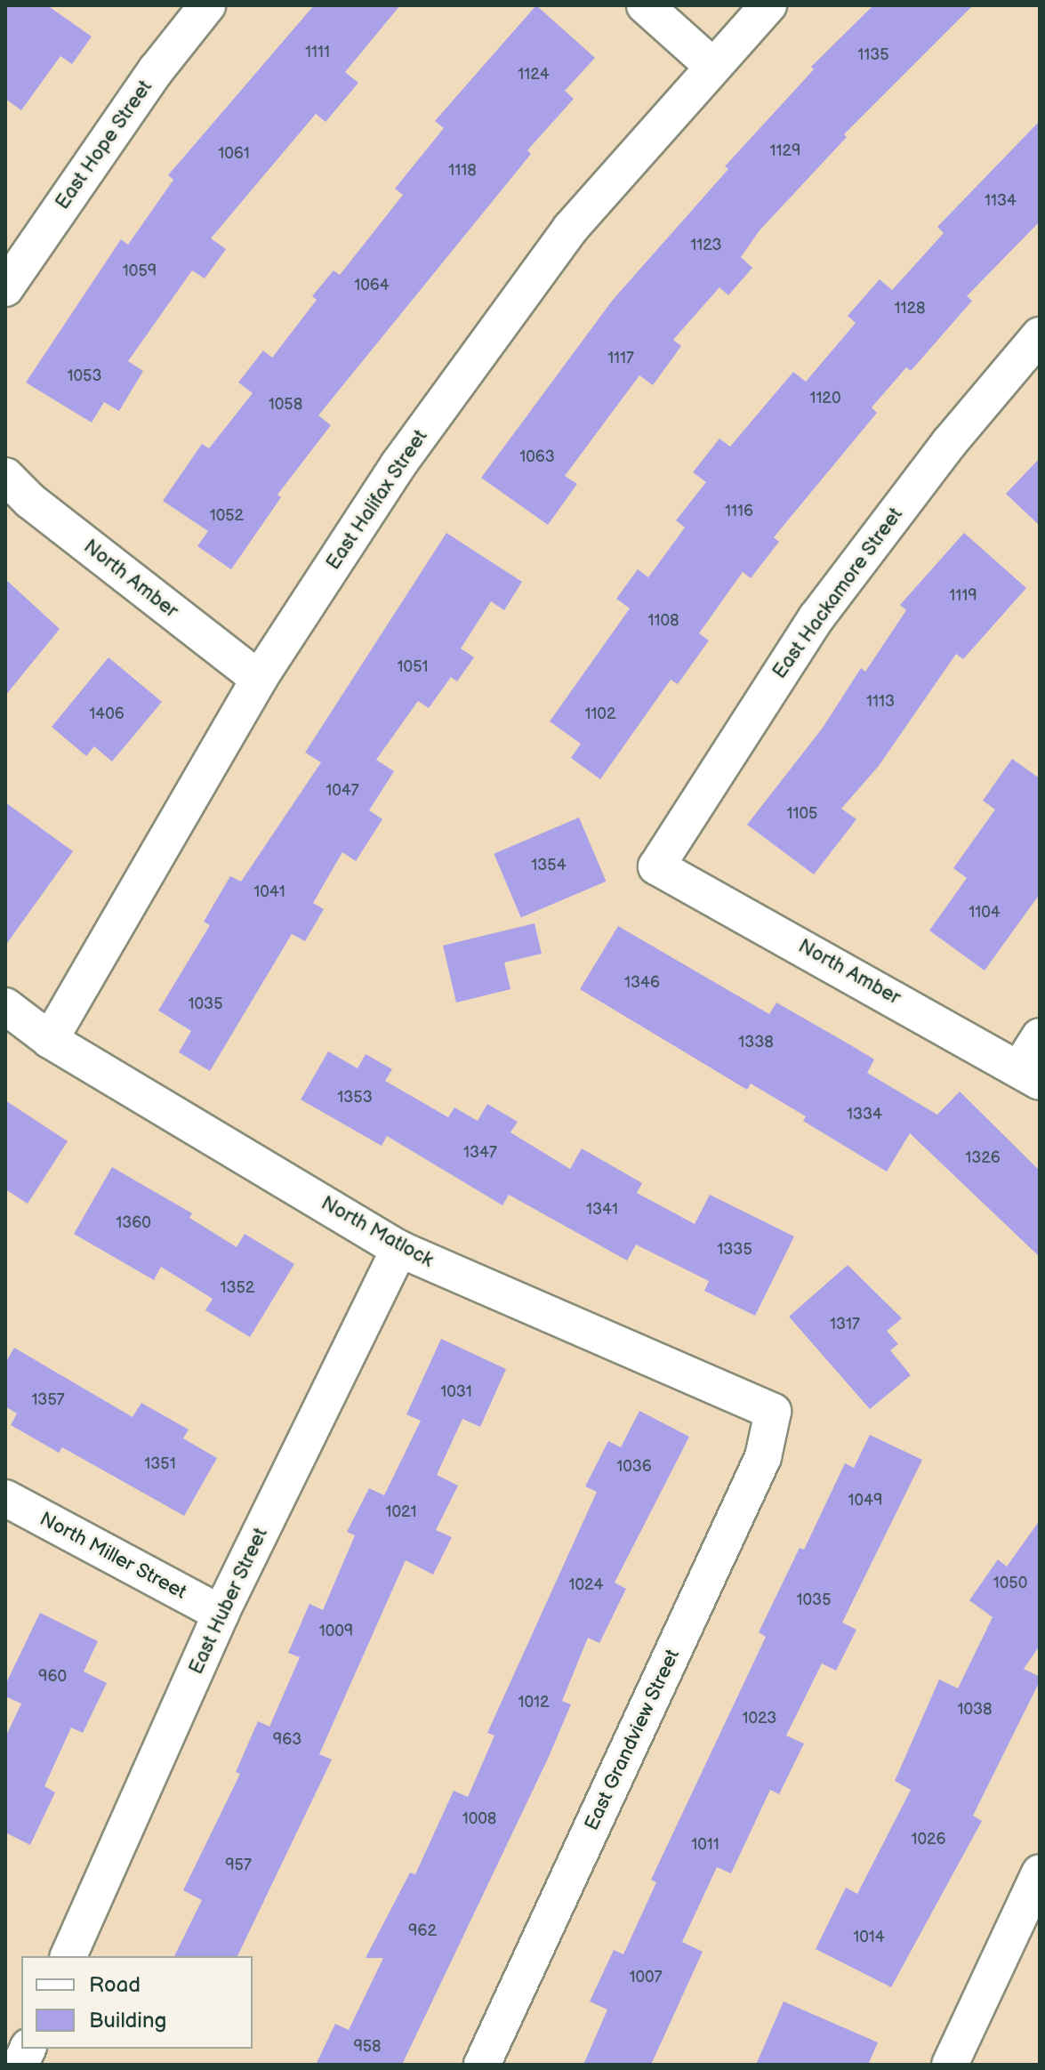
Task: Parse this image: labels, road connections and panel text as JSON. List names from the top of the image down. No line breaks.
{"streets":{"street":["East Hope Street","East Halifax Street","North Amber","East Hackamore Street","North Matlock","North Miller Street","East Huber Street","East Grandview Street"]},"crossings":[["East Halifax Street","North Amber"],["East Halifax Street","North Matlock"],["North Amber","East Hackamore Street"],["North Matlock","East Huber Street"],["North Matlock","East Grandview Street"],["North Miller Street","East Huber Street"]],"house_numbers":["1111","1135","1124","1129","1061","1118","1134","1123","1059","1064","1128","1117","1053","1120","1058","1063","1116","1052","1119","1108","1051","1113","1406","1102","1047","1105","1354","1041","1104","1346","1035","1338","1353","1334","1347","1326","1341","1360","1335","1352","1317","1031","1357","1351","1036","1049","1021","1050","1024","1035","1009","960","1012","1038","1023","963","1008","1026","1011","957","962","1014","1007","958"],"legend":["Road","Building"]}
